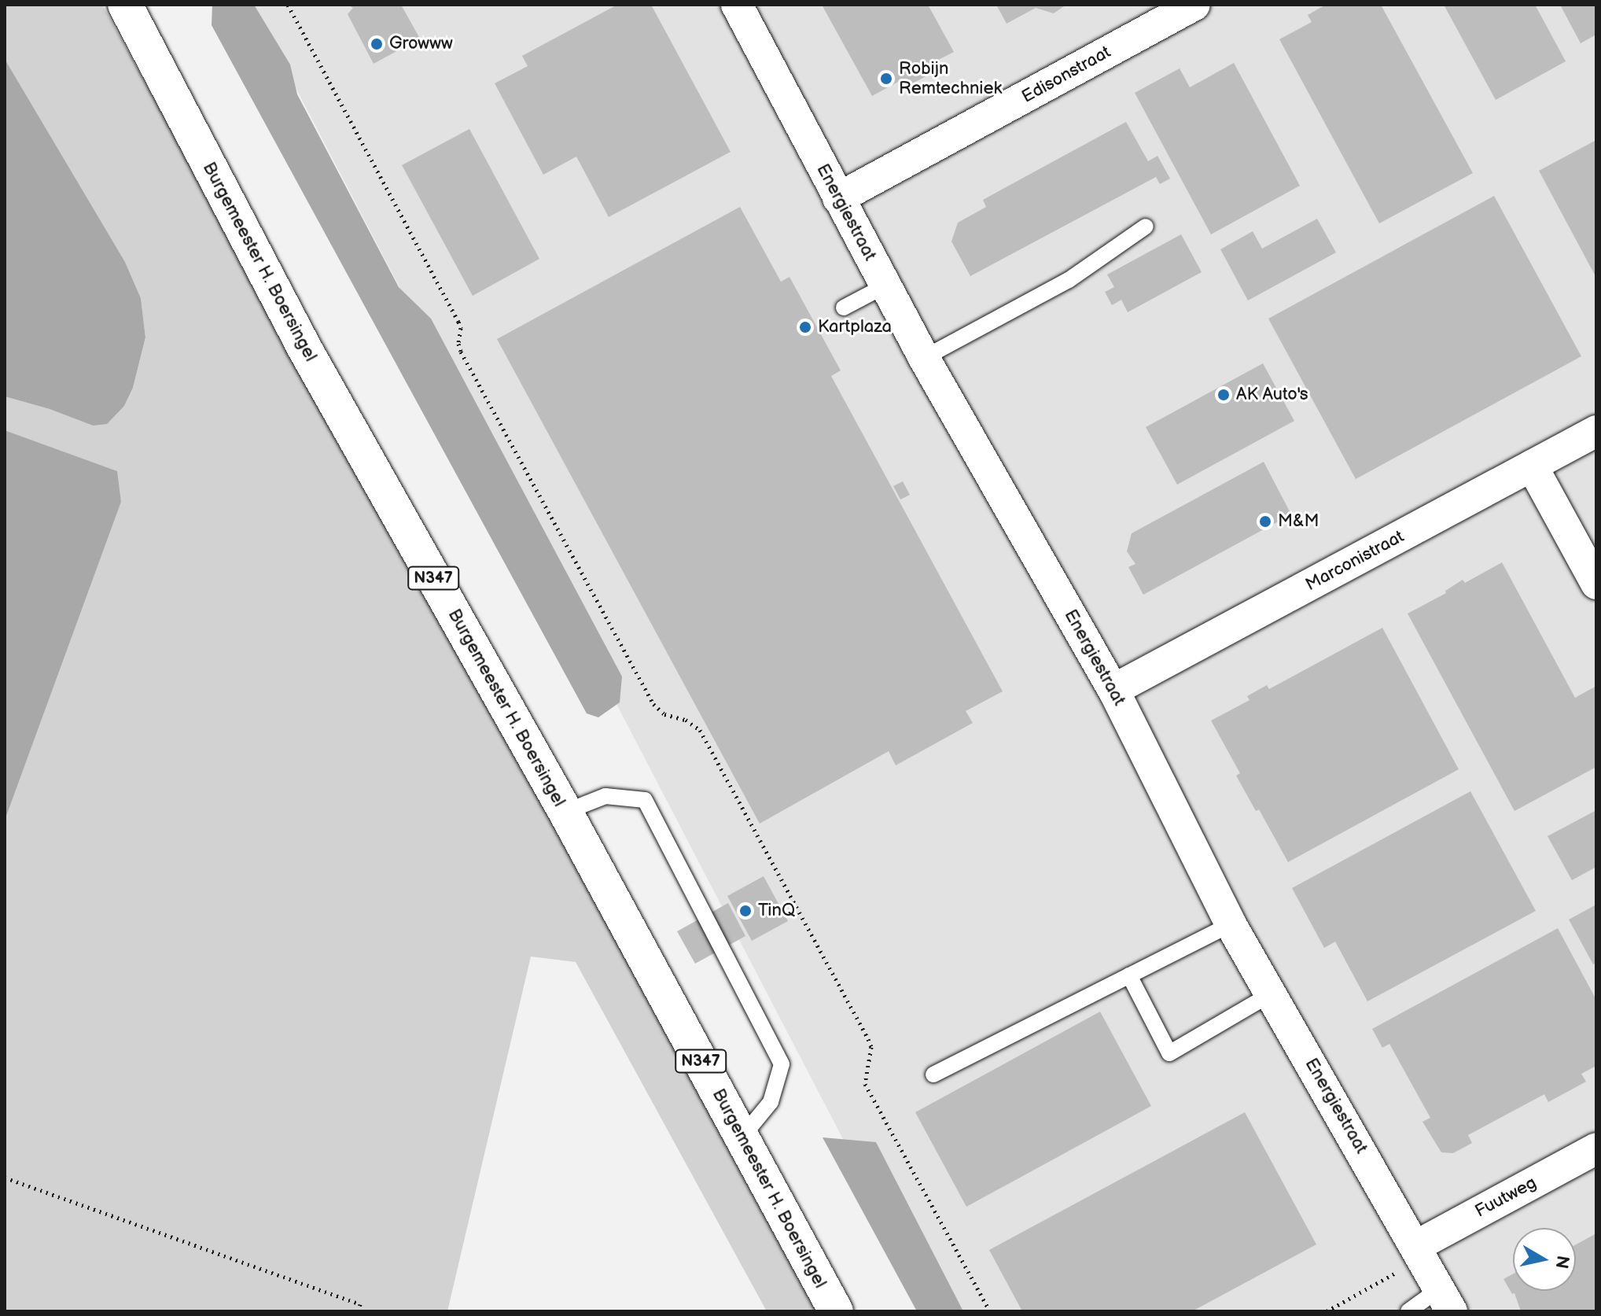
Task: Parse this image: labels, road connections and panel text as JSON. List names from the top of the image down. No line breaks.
{"streets":{"main road":["Burgemeester H. Boersingel","N347"],"street":["Edisonstraat","Energiestraat","Marconistraat","Fuutweg"]},"crossings":[["Edisonstraat","Energiestraat"],["Energiestraat","Marconistraat"],["Energiestraat","Fuutweg"]],"places":["Growww","Robijn Remtechniek","Kartplaza","AK Auto's","M&M","TinQ"],"north":"right"}
